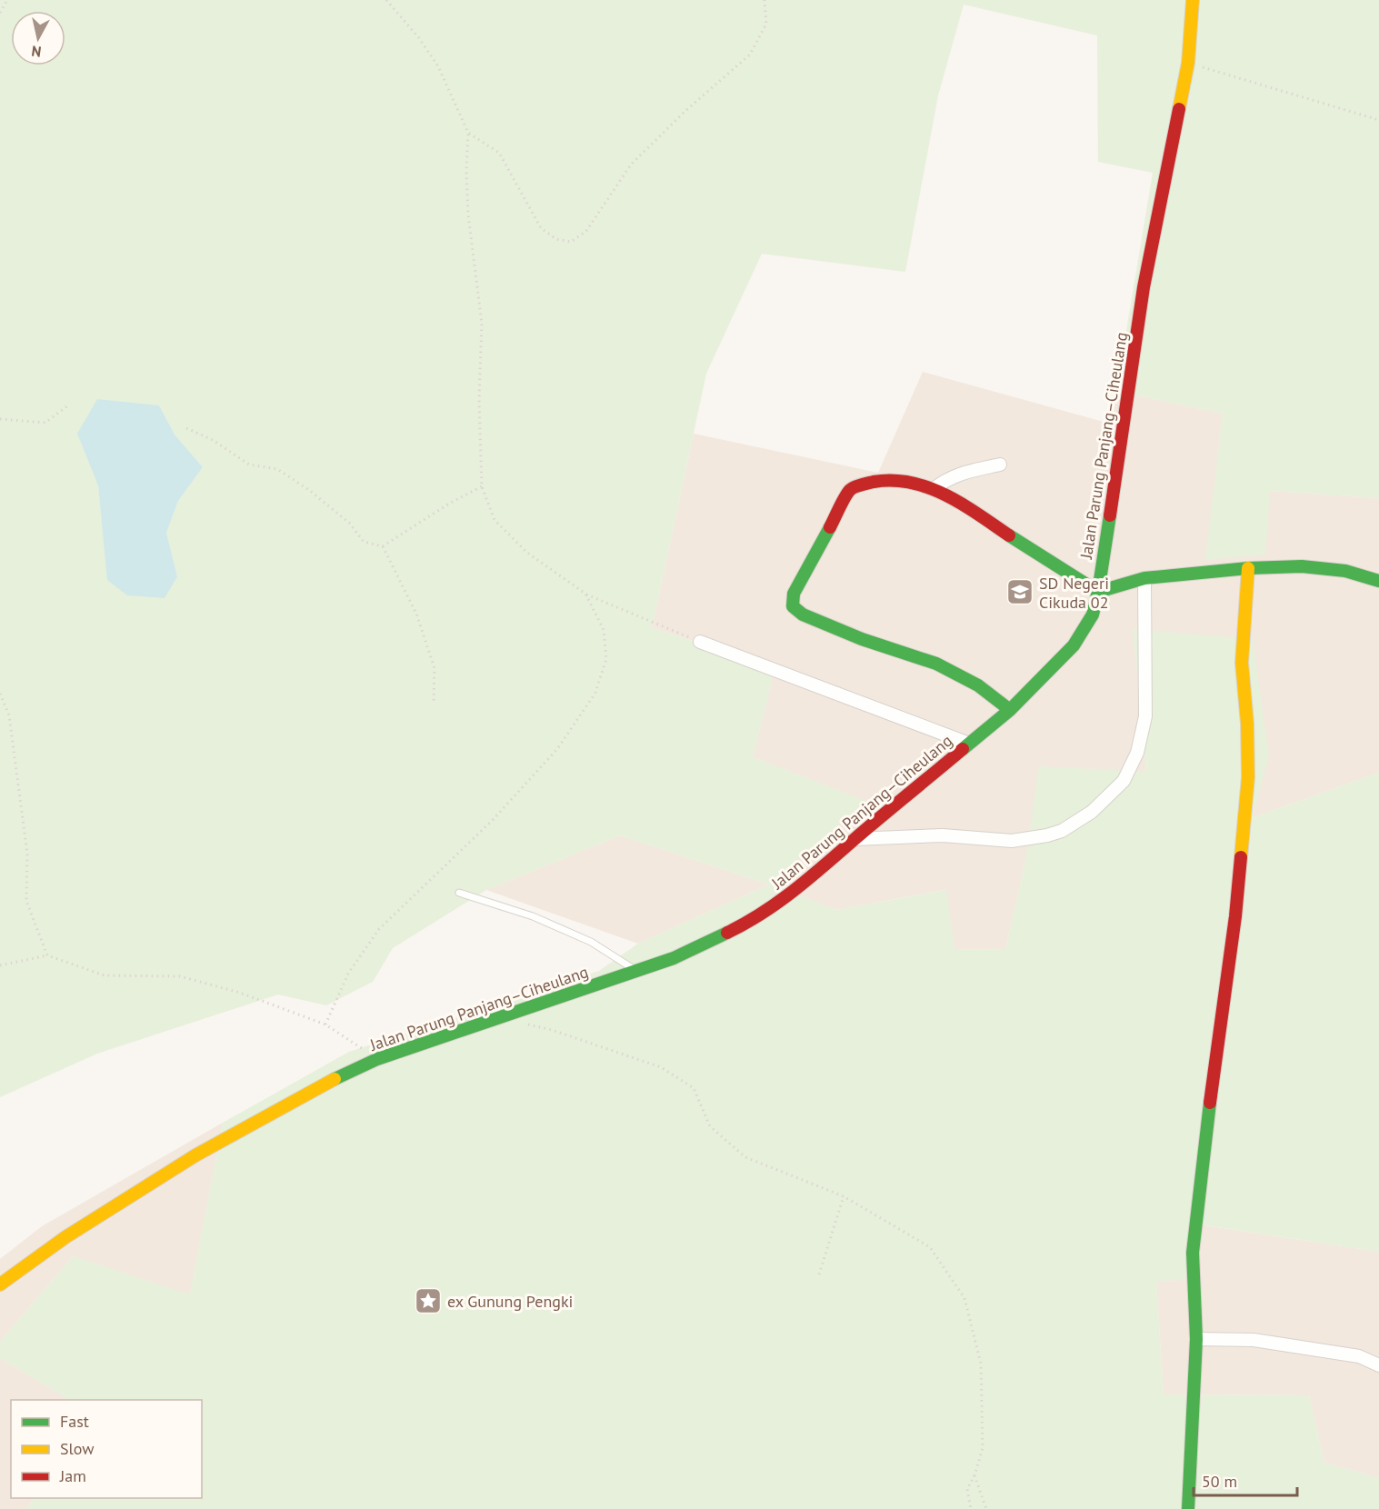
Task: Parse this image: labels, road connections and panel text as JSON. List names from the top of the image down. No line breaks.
{"streets":{"street":["Jalan Parung Panjang–Ciheulang"]},"places":{"school or university":["SD Negeri Cikuda 02"],"place":["ex Gunung Pengki"]},"legend":["Fast","Slow","Jam"],"scale_bar":"50 m","north":"bottom"}
